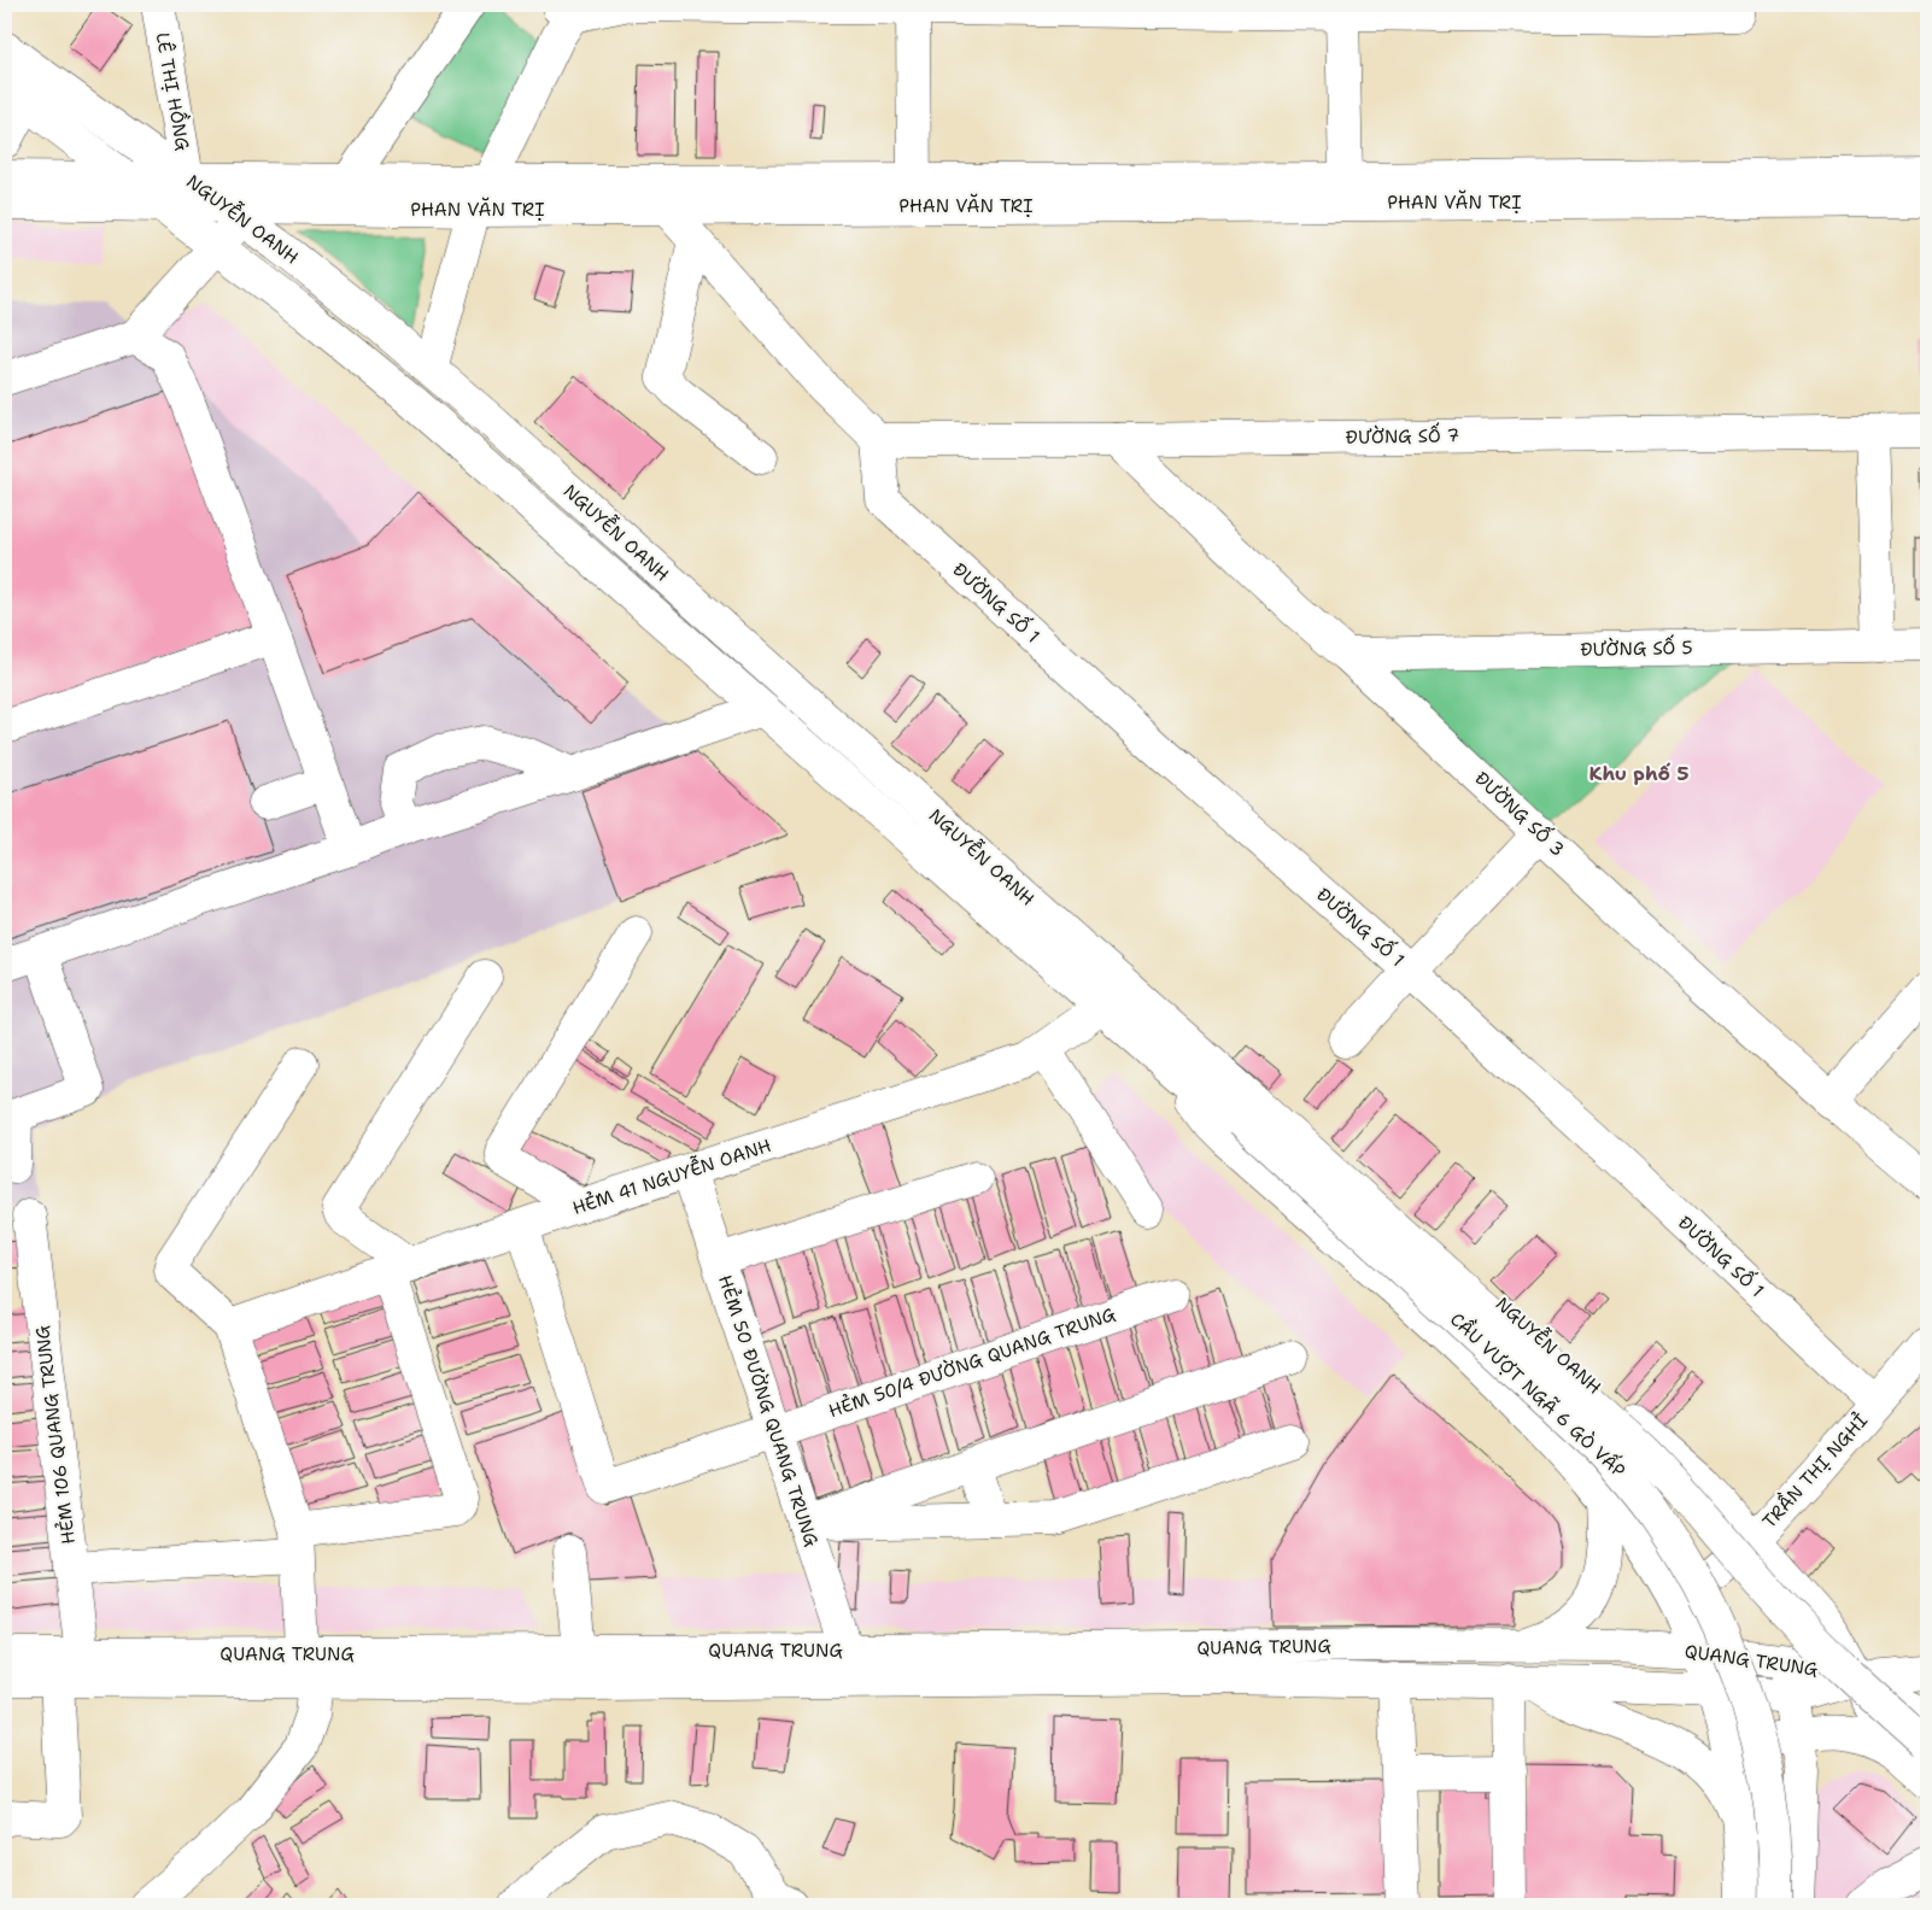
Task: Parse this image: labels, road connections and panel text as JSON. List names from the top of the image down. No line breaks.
{"streets":{"main road":["LÊ THỊ HỒNG","PHAN VĂN TRỊ","NGUYỄN OANH","ĐƯỜNG SỐ 7","ĐƯỜNG SỐ 1","ĐƯỜNG SỐ 5","ĐƯỜNG SỐ 3","HẺM 41 NGUYỄN OANH","HẺM 50/4 ĐƯỜNG QUANG TRUNG","CẦU VƯỢT NGÃ 6 GÒ VẤP","HẺM 50 ĐƯỜNG QUANG TRUNG","HẺM 106 QUANG TRUNG","TRẦN THỊ NGHỈ","QUANG TRUNG"]},"crossings":[["LÊ THỊ HỒNG","PHAN VĂN TRỊ"],["LÊ THỊ HỒNG","NGUYỄN OANH"],["PHAN VĂN TRỊ","NGUYỄN OANH"],["NGUYỄN OANH","HẺM 41 NGUYỄN OANH"],["NGUYỄN OANH","CẦU VƯỢT NGÃ 6 GÒ VẤP"],["NGUYỄN OANH","TRẦN THỊ NGHỈ"],["NGUYỄN OANH","QUANG TRUNG"],["ĐƯỜNG SỐ 7","ĐƯỜNG SỐ 1"],["ĐƯỜNG SỐ 7","ĐƯỜNG SỐ 3"],["ĐƯỜNG SỐ 1","TRẦN THỊ NGHỈ"],["ĐƯỜNG SỐ 5","ĐƯỜNG SỐ 3"],["HẺM 41 NGUYỄN OANH","HẺM 50/4 ĐƯỜNG QUANG TRUNG"],["HẺM 41 NGUYỄN OANH","HẺM 50 ĐƯỜNG QUANG TRUNG"],["HẺM 50/4 ĐƯỜNG QUANG TRUNG","HẺM 50 ĐƯỜNG QUANG TRUNG"],["HẺM 50 ĐƯỜNG QUANG TRUNG","QUANG TRUNG"],["HẺM 106 QUANG TRUNG","QUANG TRUNG"]],"districts":["Khu phố 5"]}
